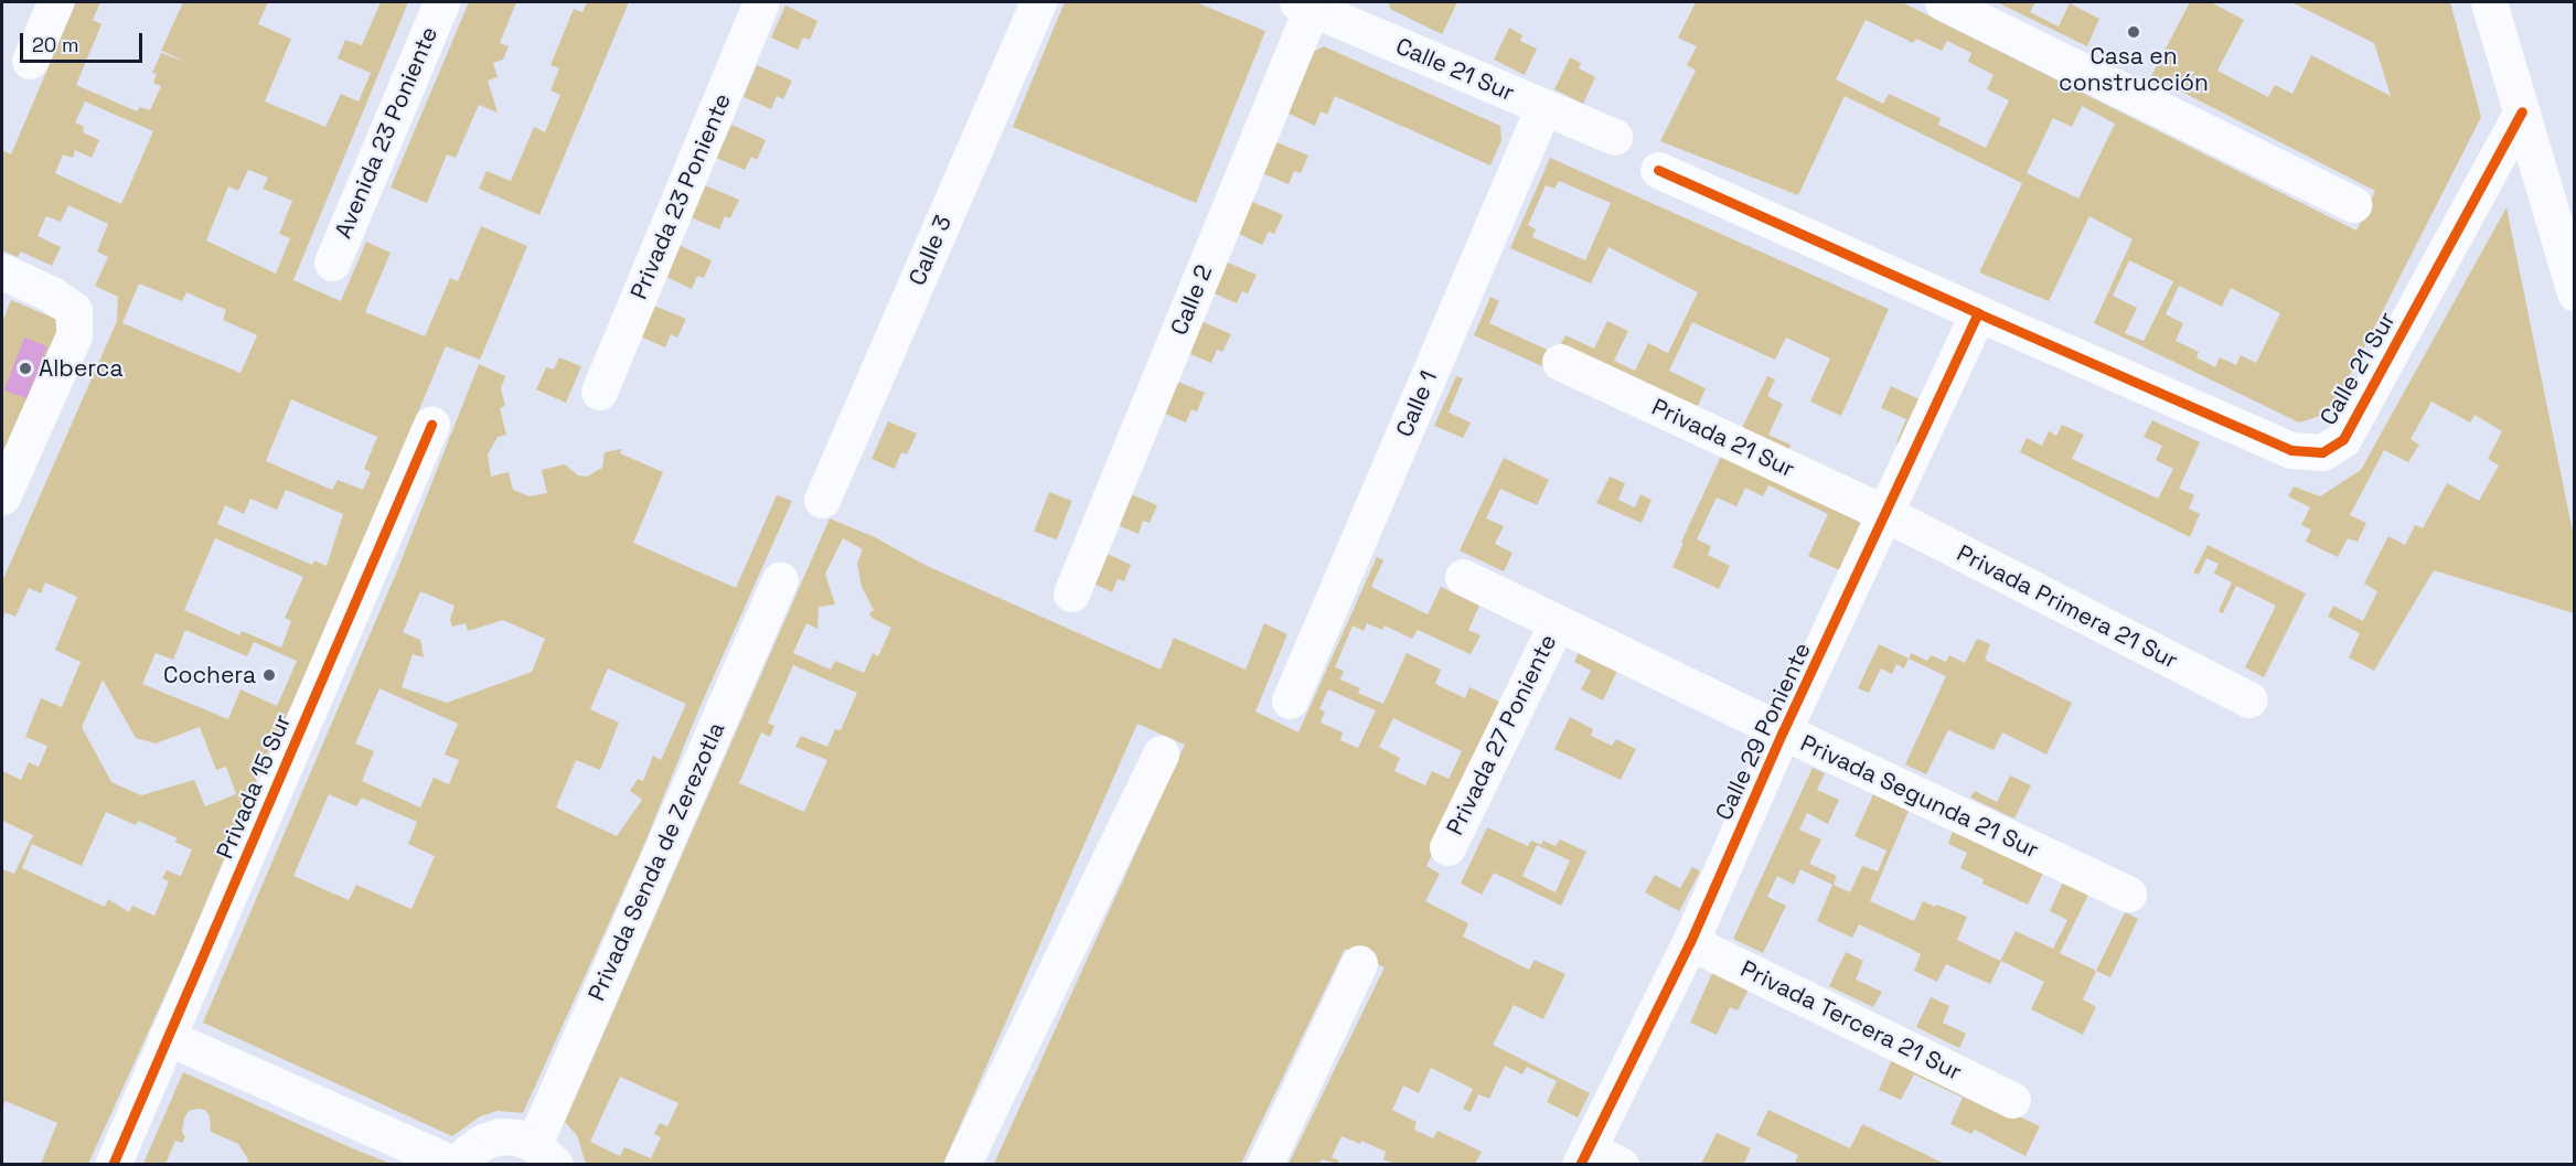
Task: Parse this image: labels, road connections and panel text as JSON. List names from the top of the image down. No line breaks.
{"streets":{"street":["Calle 21 Sur","Avenida 23 Poniente","Privada 23 Poniente","Calle 3","Calle 2","Calle 1","Privada 21 Sur","Privada Primera 21 Sur","Calle 29 Poniente","Privada 27 Poniente","Privada 15 Sur","Privada Segunda 21 Sur","Privada Senda de Zerezotla","Privada Tercera 21 Sur"]},"crossings":[["Calle 21 Sur","Calle 2"],["Calle 21 Sur","Calle 1"],["Calle 21 Sur","Calle 29 Poniente"],["Privada 21 Sur","Privada Primera 21 Sur"],["Privada 21 Sur","Calle 29 Poniente"],["Privada Primera 21 Sur","Calle 29 Poniente"],["Calle 29 Poniente","Privada Segunda 21 Sur"],["Calle 29 Poniente","Privada Tercera 21 Sur"],["Privada 27 Poniente","Privada Segunda 21 Sur"]],"places":["Casa en construcción","Alberca","Cochera"],"scale_bar":"20 m"}
